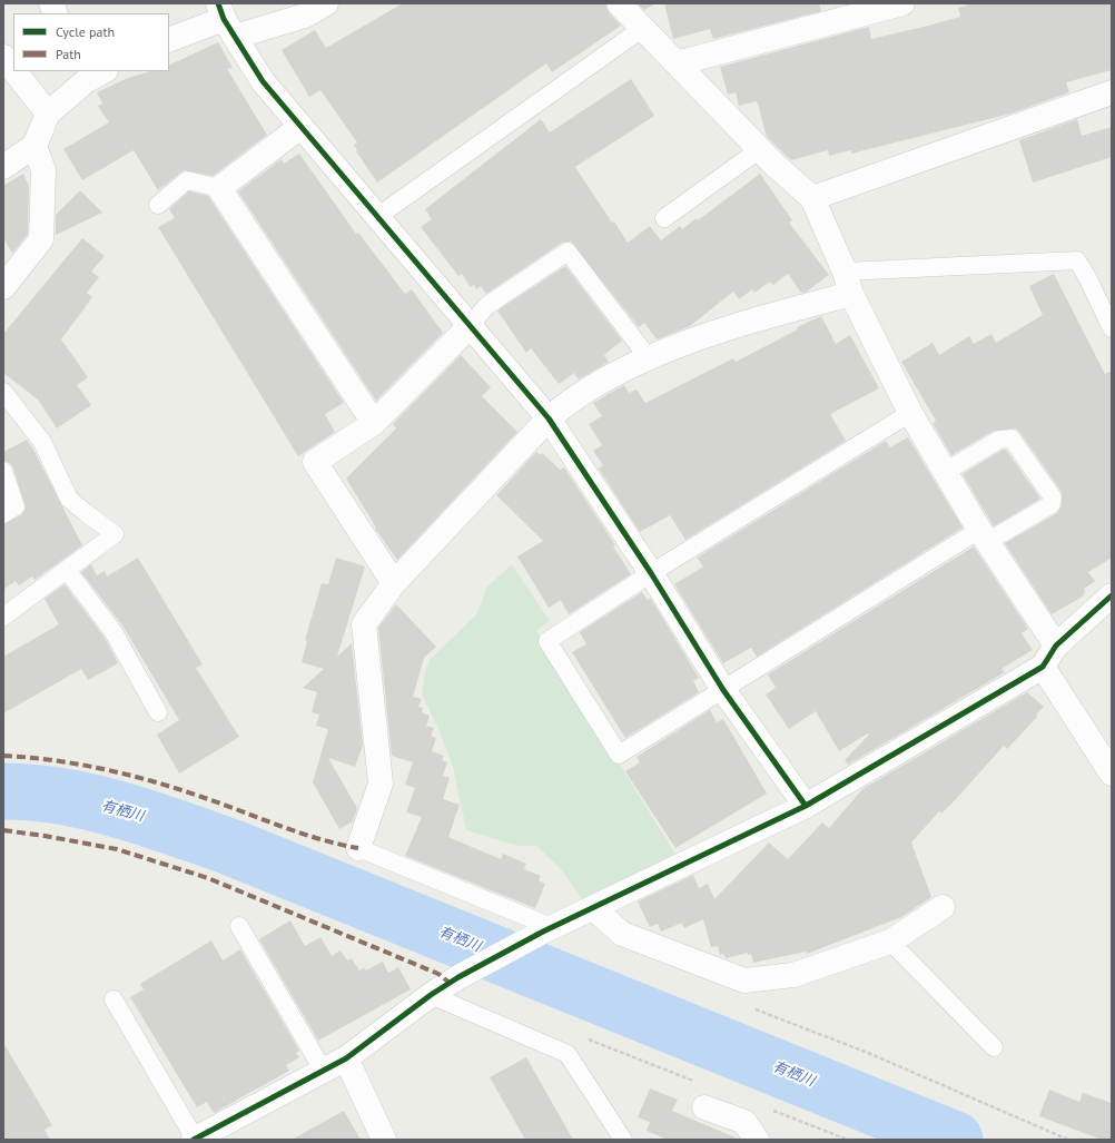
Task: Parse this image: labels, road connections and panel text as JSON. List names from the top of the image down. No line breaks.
{"water":["有栖川"],"legend":["Cycle path","Path"]}
